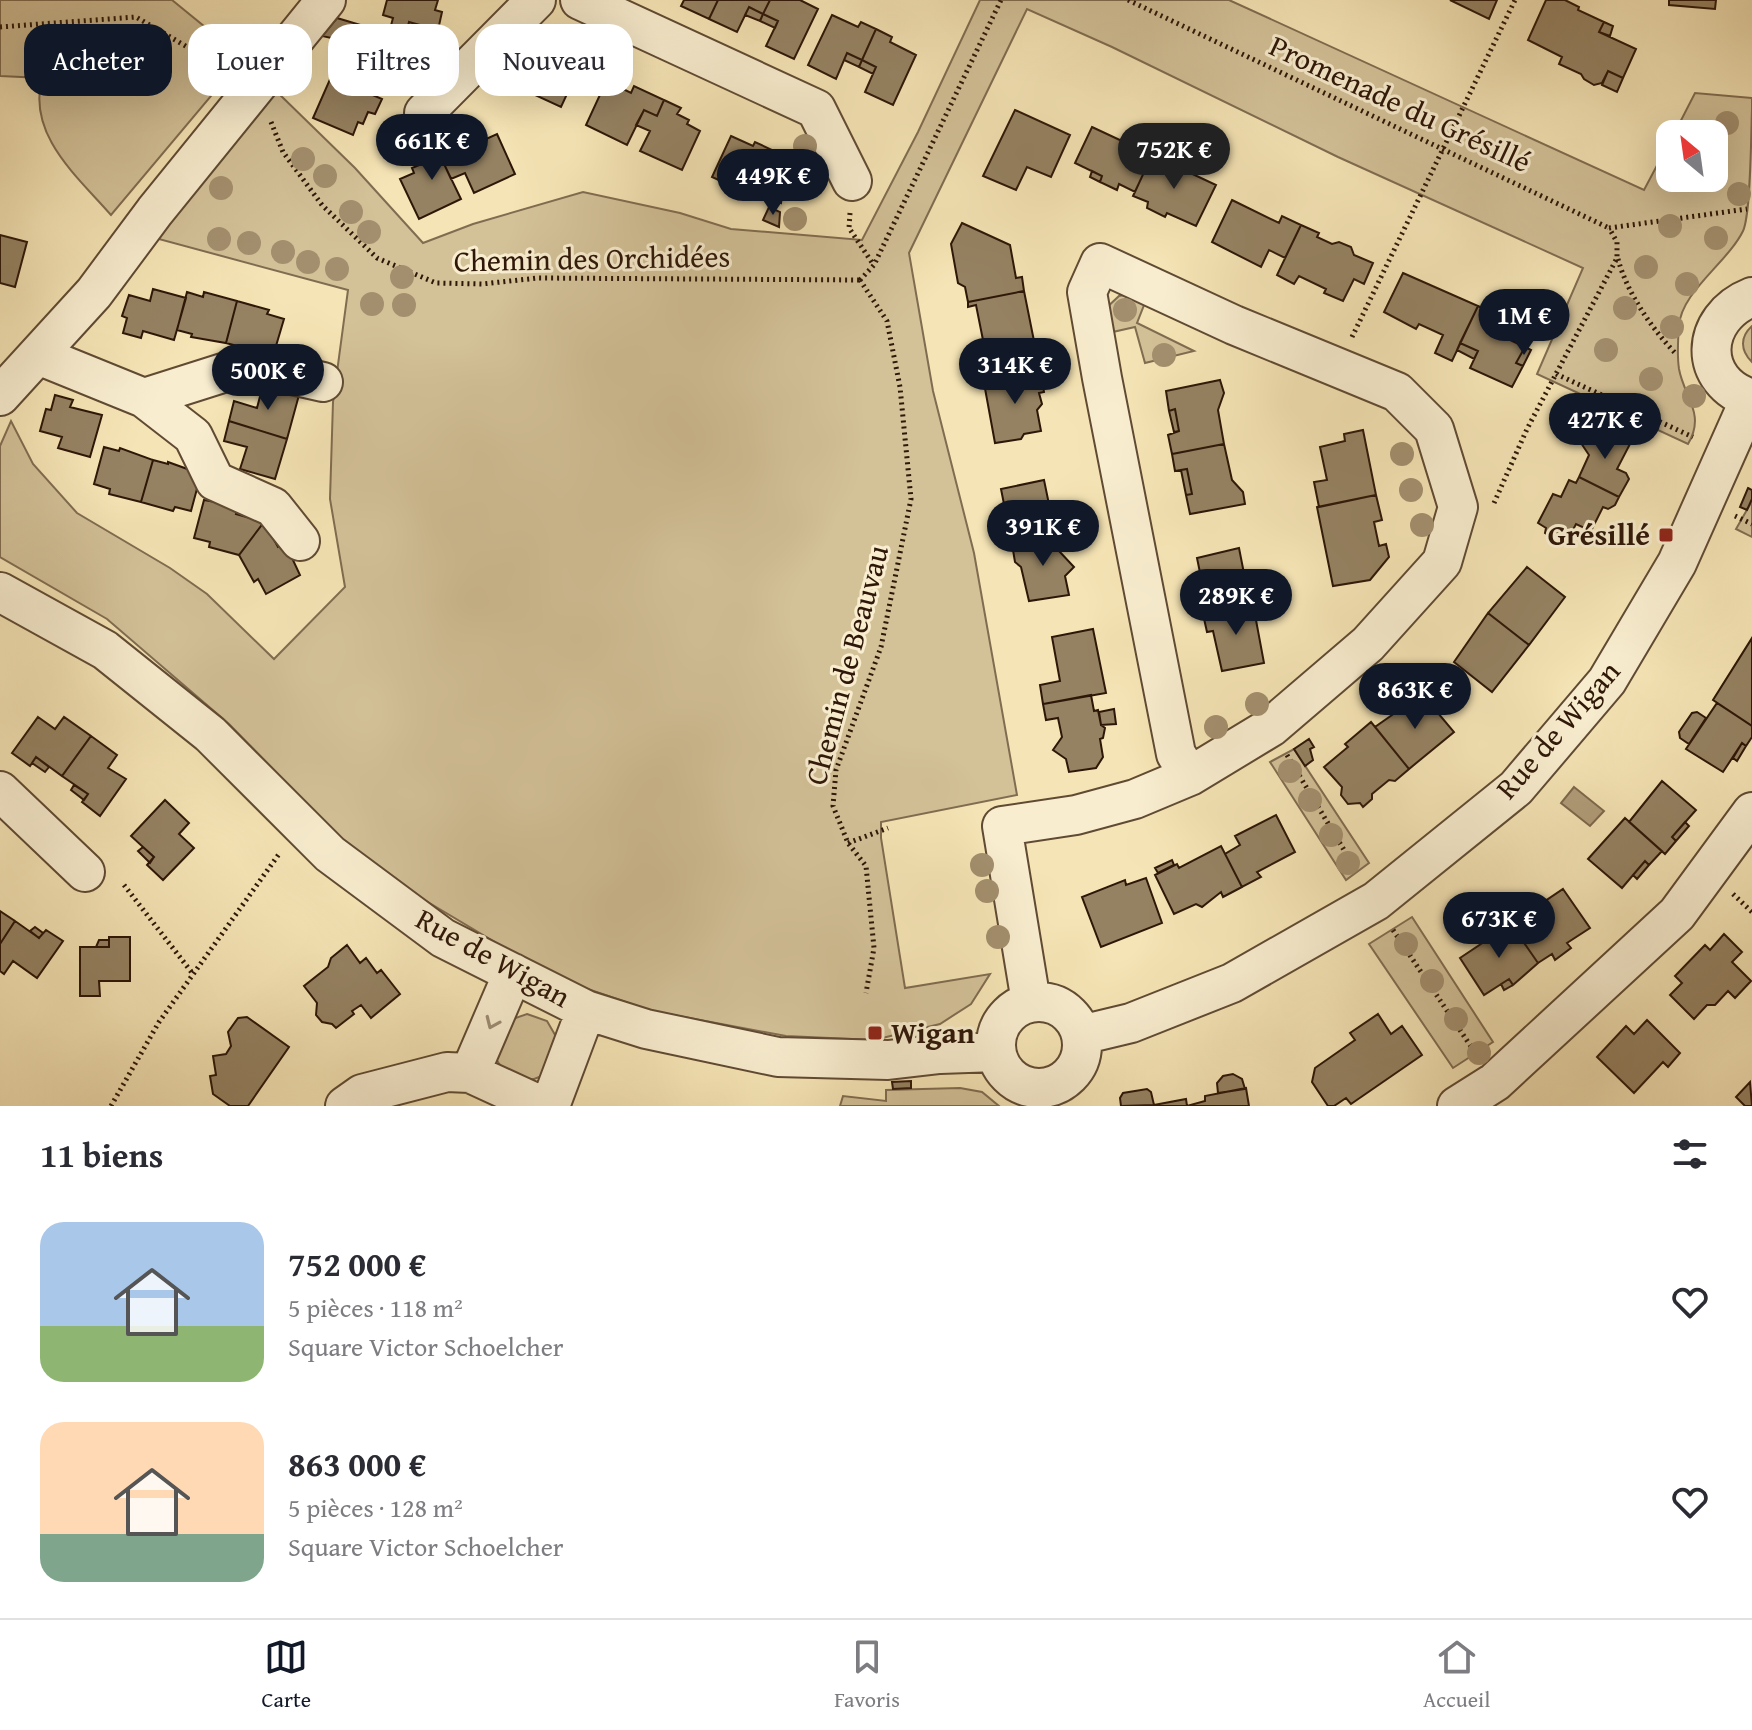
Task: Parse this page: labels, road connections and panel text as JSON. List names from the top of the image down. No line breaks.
{"streets":{"street":["Rue de Wigan"],"path":["Promenade du Grésillé","Chemin des Orchidées","Chemin de Beauvau"]},"crossings":[["Chemin des Orchidées","Chemin de Beauvau"]],"places":{"transit":["Grésillé","Wigan"]},"north":"top left","page":{"chip":["Acheter","Louer","Filtres","Nouveau"],"price":["661K €","752K €","449K €","1M €","314K €","500K €","427K €","391K €","289K €","863K €","673K €"],"heading":"11 biens","list":[{"name":"752 000 €","note":"5 pièces · 118 m² · Square Victor Schoelcher"},{"name":"863 000 €","note":"5 pièces · 128 m² · Square Victor Schoelcher"}],"tabs":["Carte","Favoris","Accueil"]}}
